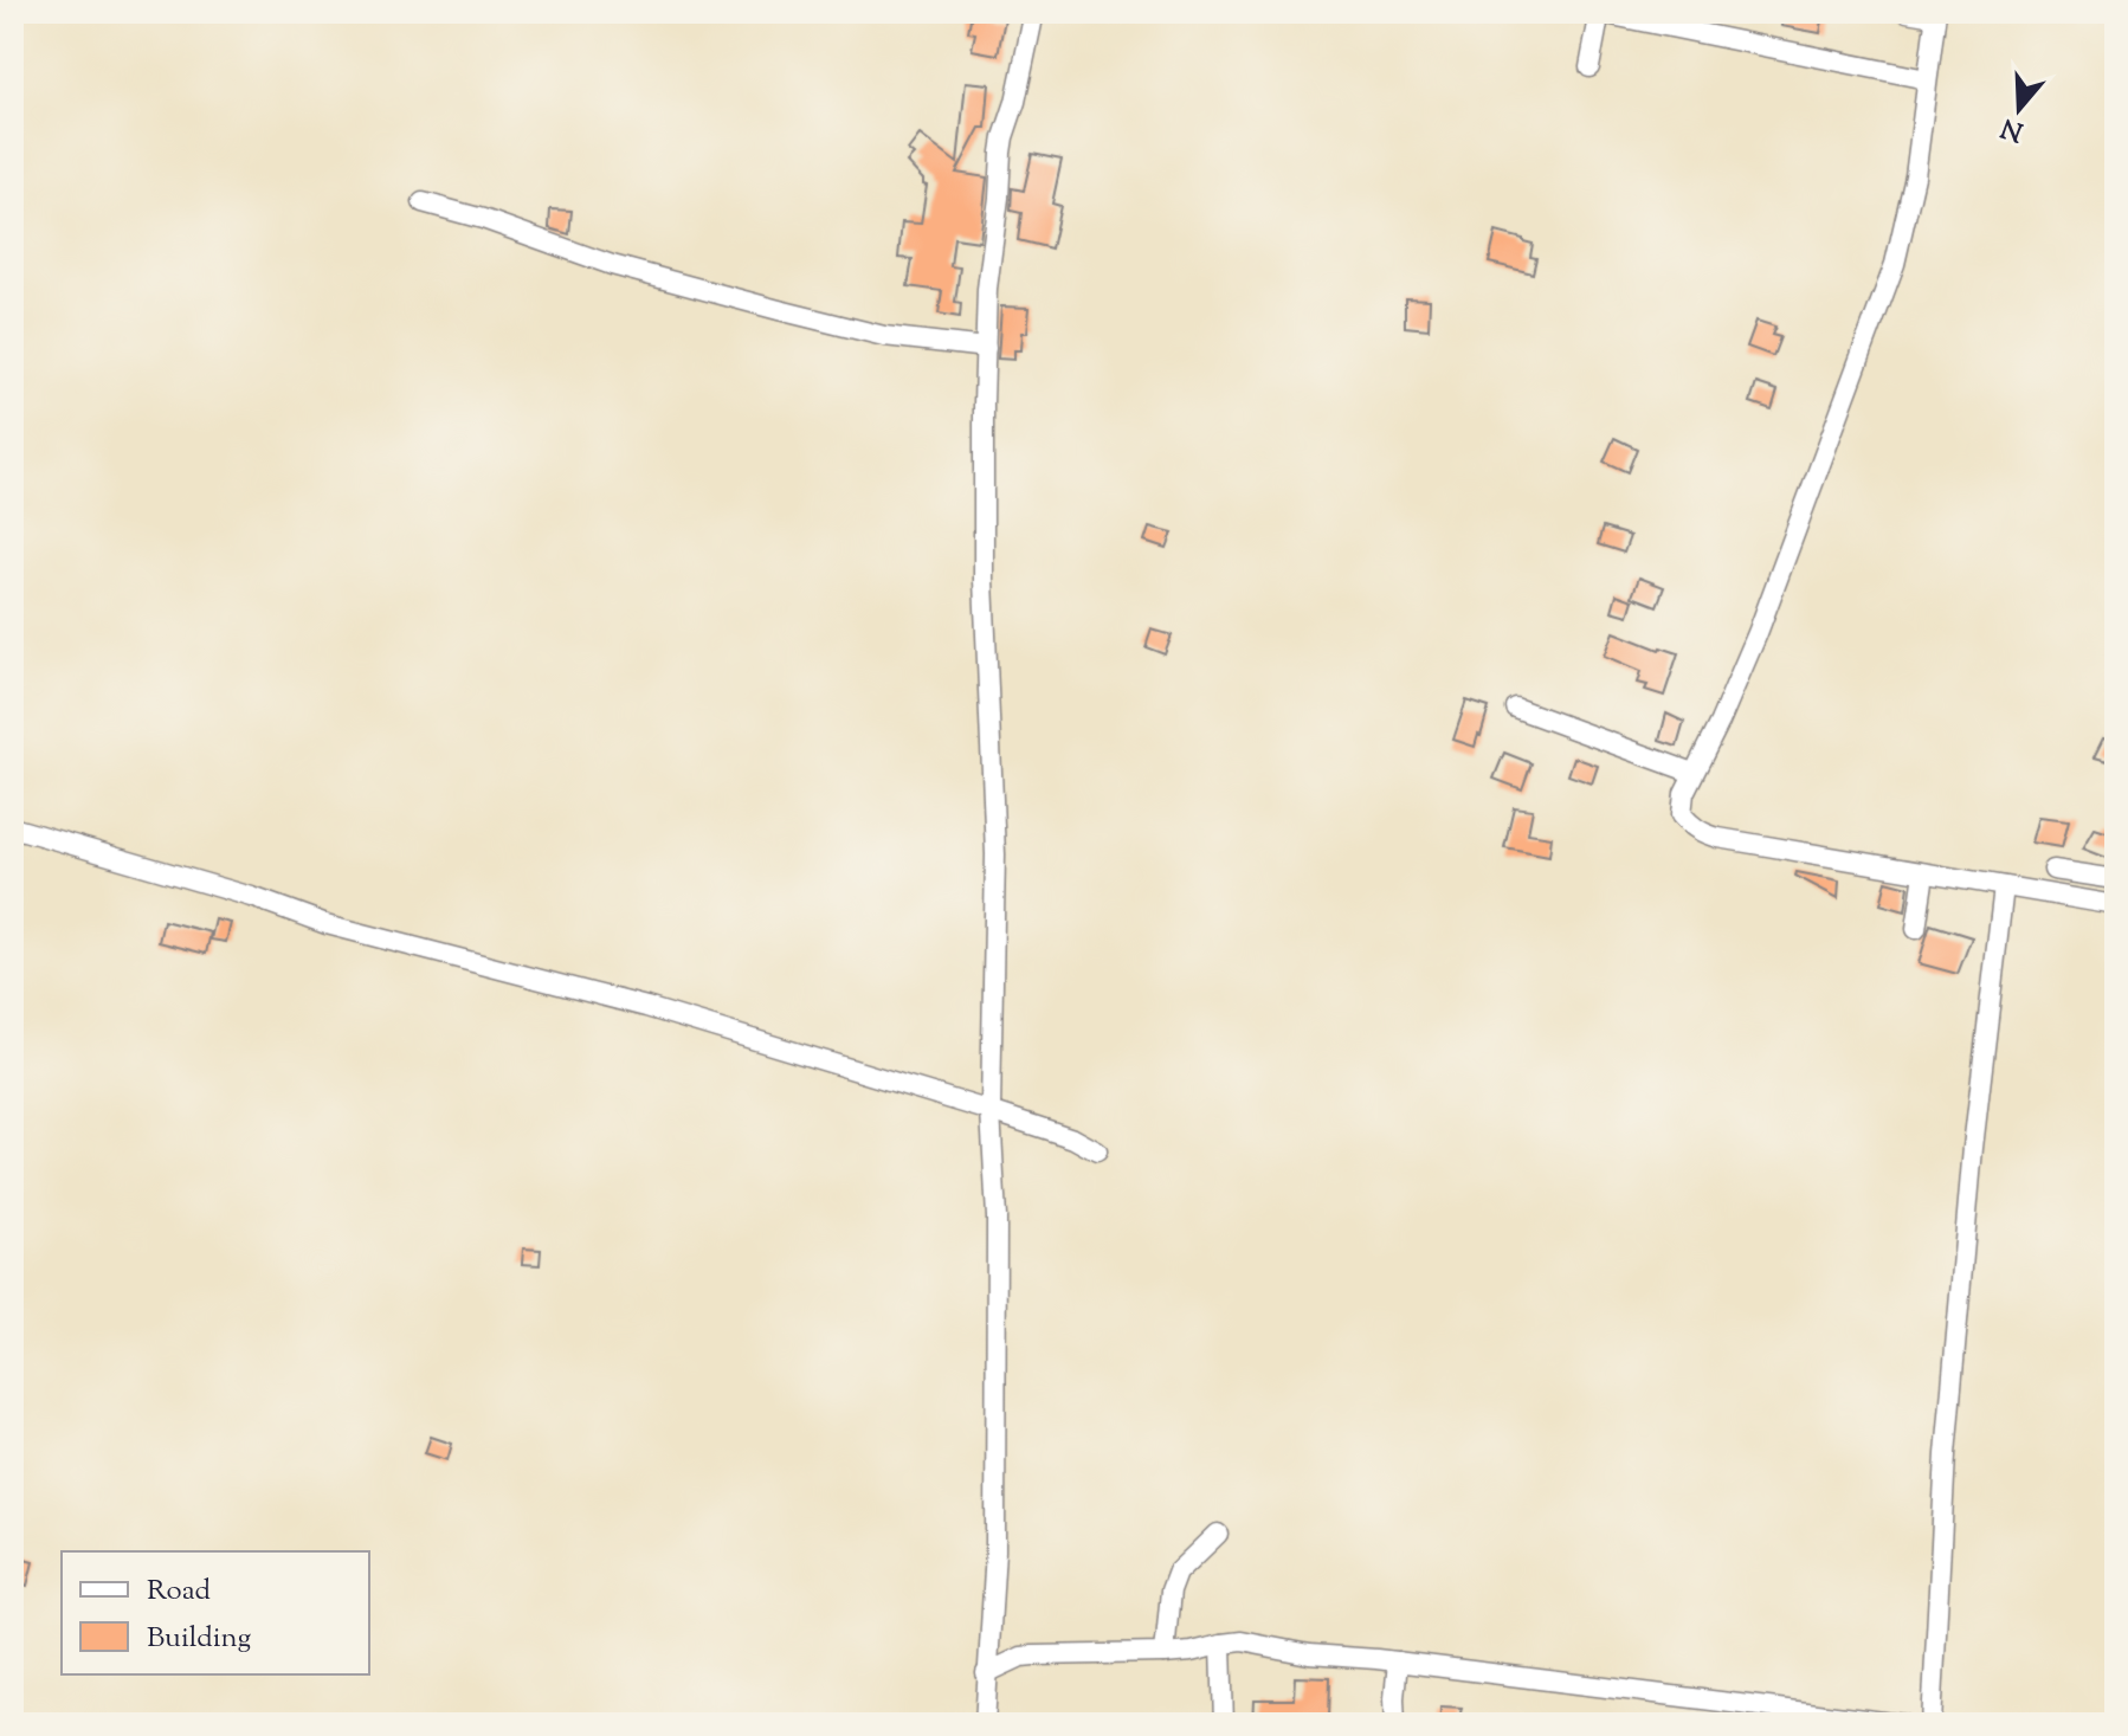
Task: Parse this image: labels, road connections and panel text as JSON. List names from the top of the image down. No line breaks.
{"legend":["Road","Building"],"north":"bottom"}
